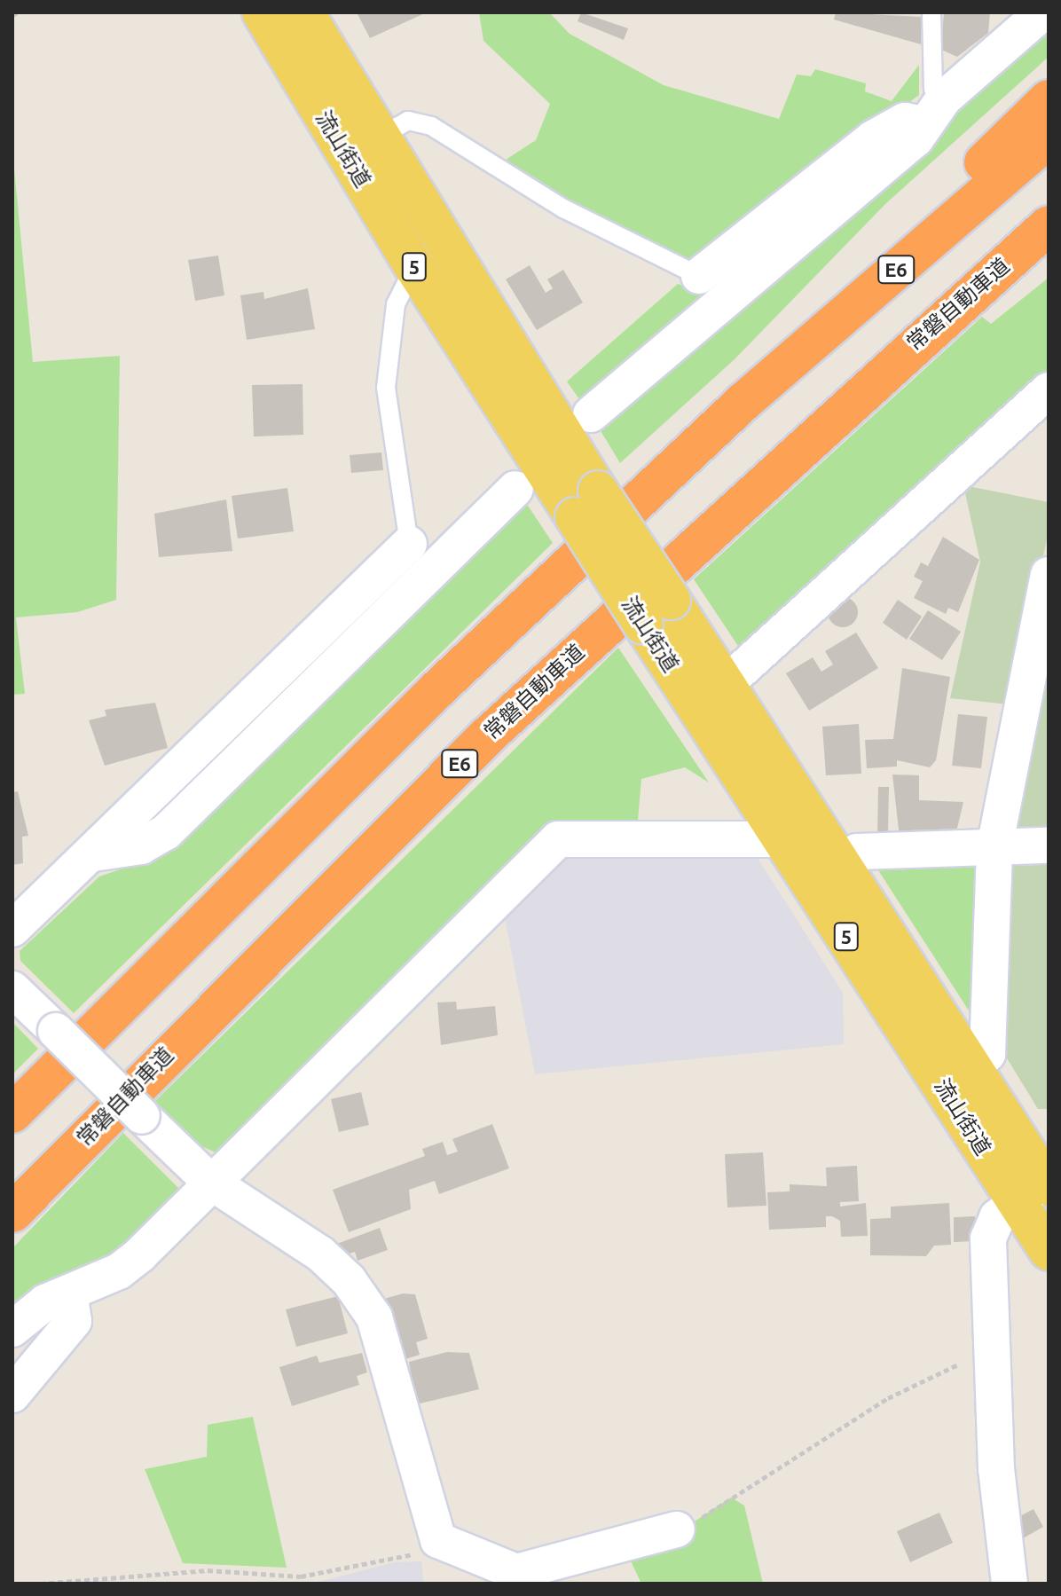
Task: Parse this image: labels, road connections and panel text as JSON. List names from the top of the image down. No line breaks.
{"streets":{"highway":["E6","常磐自動車道"],"main road":["流山街道","5"]}}
